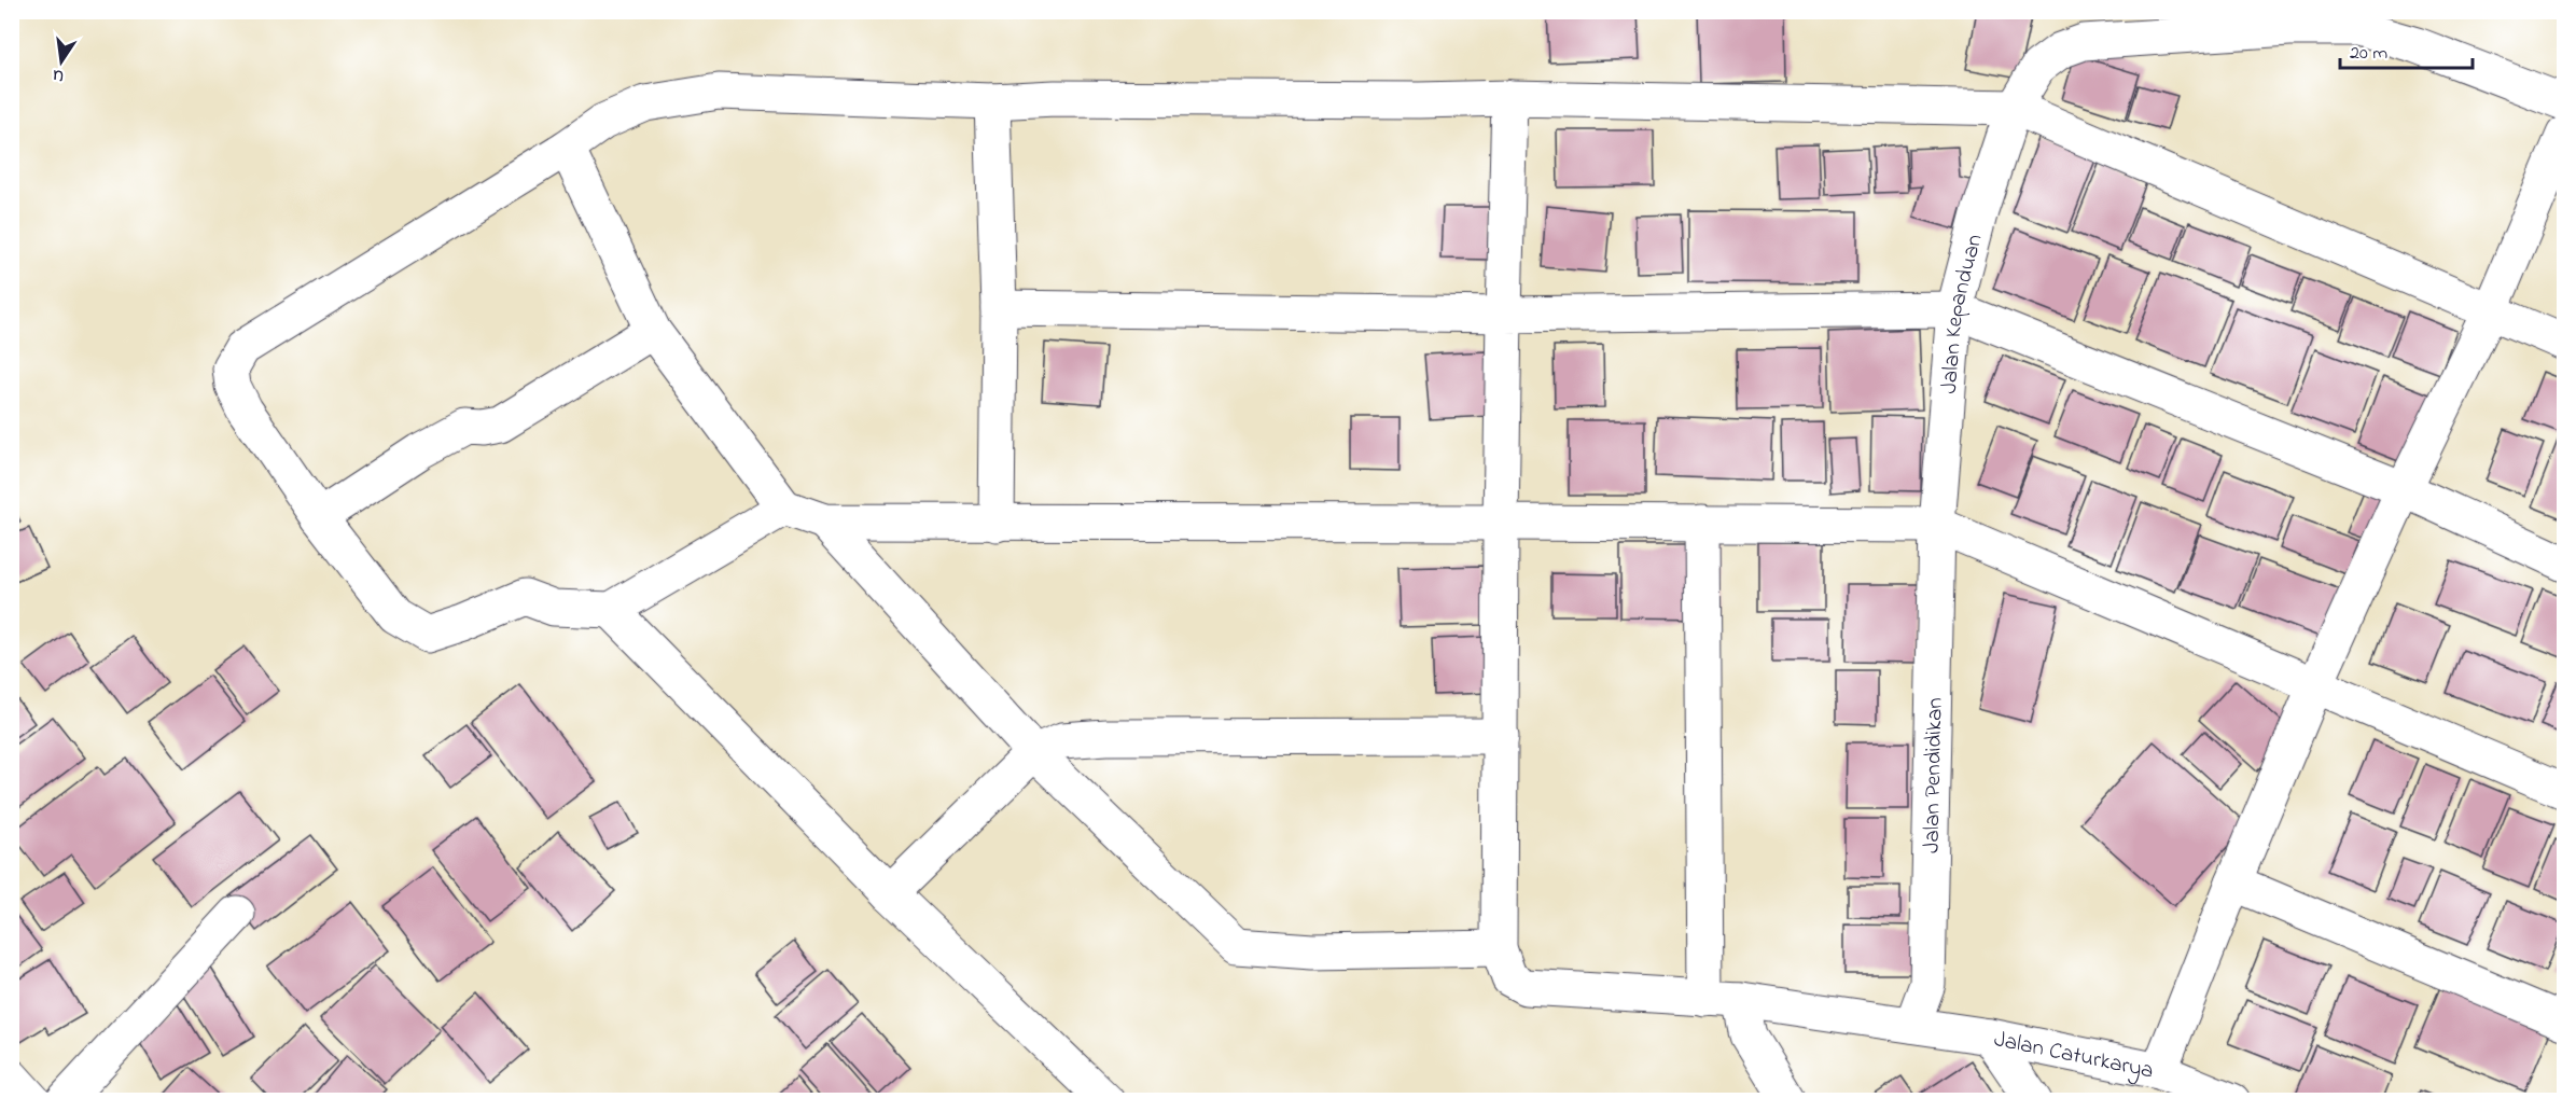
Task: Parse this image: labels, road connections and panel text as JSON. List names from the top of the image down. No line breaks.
{"streets":{"street":["Jalan Kepanduan","Jalan Pendidikan","Jalan Caturkarya"]},"crossings":[["Jalan Kepanduan","Jalan Pendidikan"],["Jalan Pendidikan","Jalan Caturkarya"]],"scale_bar":"20 m","north":"bottom"}
